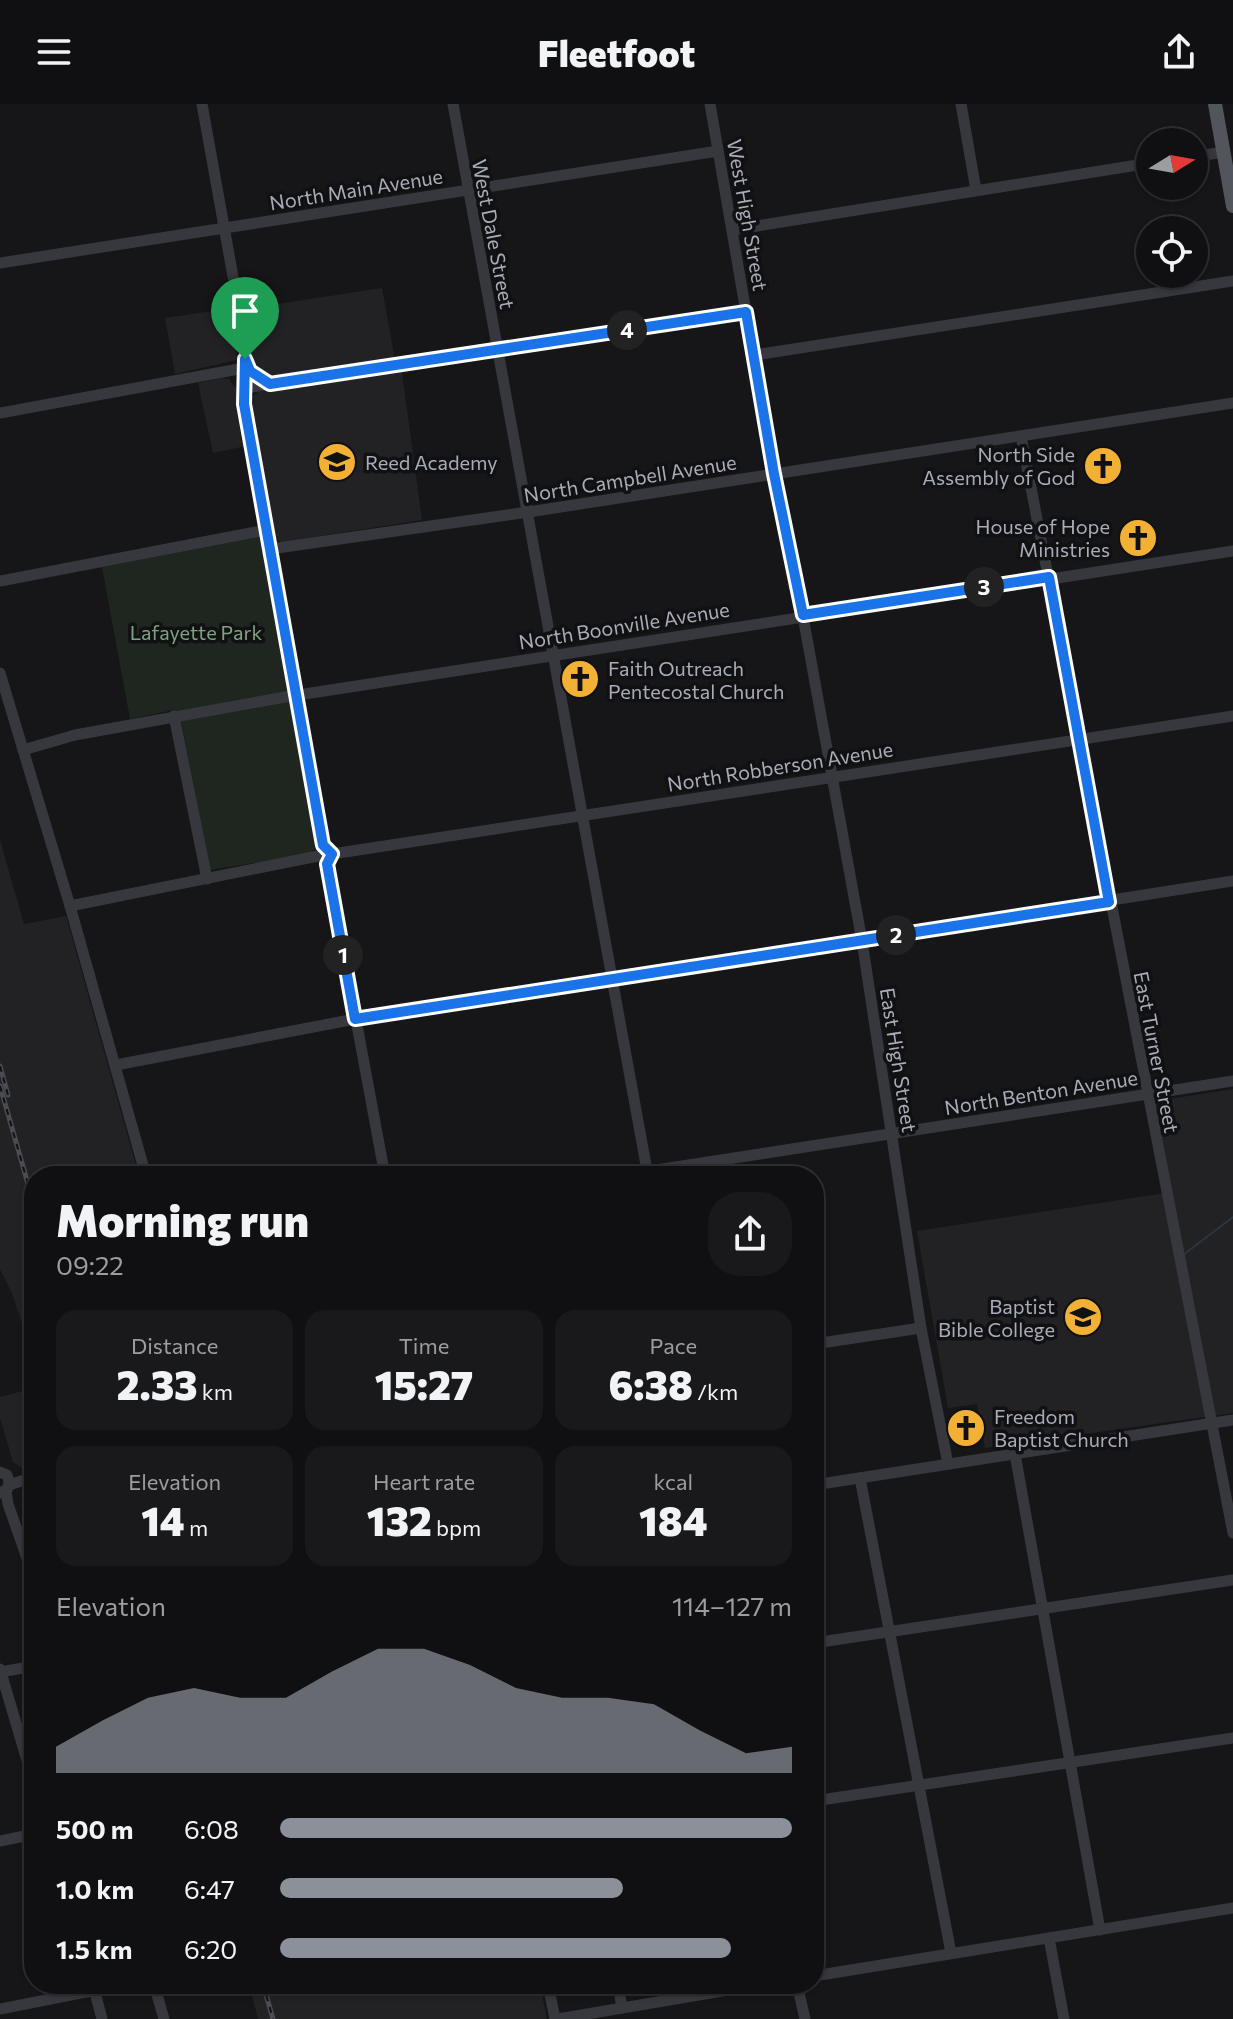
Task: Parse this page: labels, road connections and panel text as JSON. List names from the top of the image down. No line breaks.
{"streets":{"street":["North Main Avenue","West High Street","West Dale Street","North Campbell Avenue","North Boonville Avenue","North Robberson Avenue","East Turner Street","East High Street","North Benton Avenue"]},"crossings":[["North Main Avenue","West High Street"],["North Main Avenue","West Dale Street"],["West High Street","North Campbell Avenue"],["West High Street","North Boonville Avenue"],["West High Street","East High Street"],["West Dale Street","North Campbell Avenue"],["West Dale Street","North Boonville Avenue"],["West Dale Street","North Robberson Avenue"],["North Campbell Avenue","East Turner Street"],["North Boonville Avenue","East Turner Street"],["North Boonville Avenue","East High Street"],["North Robberson Avenue","East Turner Street"],["North Robberson Avenue","East High Street"],["East Turner Street","North Benton Avenue"],["East High Street","North Benton Avenue"]],"parks":["Lafayette Park"],"places":{"school or university":["Reed Academy","Baptist Bible College"],"church":["North Side Assembly of God","House of Hope Ministries","Faith Outreach Pentecostal Church","Freedom Baptist Church"]},"north":"right","page":{"header":"Fleetfoot","pins":["4","3","2","1"],"heading":["Morning run","09:22"],"stats":[["Distance","2.33 km"],["Time","15:27"],["Pace","6:38 /km"],["Elevation","14 m"],["Heart rate","132 bpm"],["kcal","184"]],"chart":["Elevation","114–127 m"],"list":[{"name":"500 m","note":"6:08"},{"name":"1.0 km","note":"6:47"},{"name":"1.5 km","note":"6:20"}]}}
